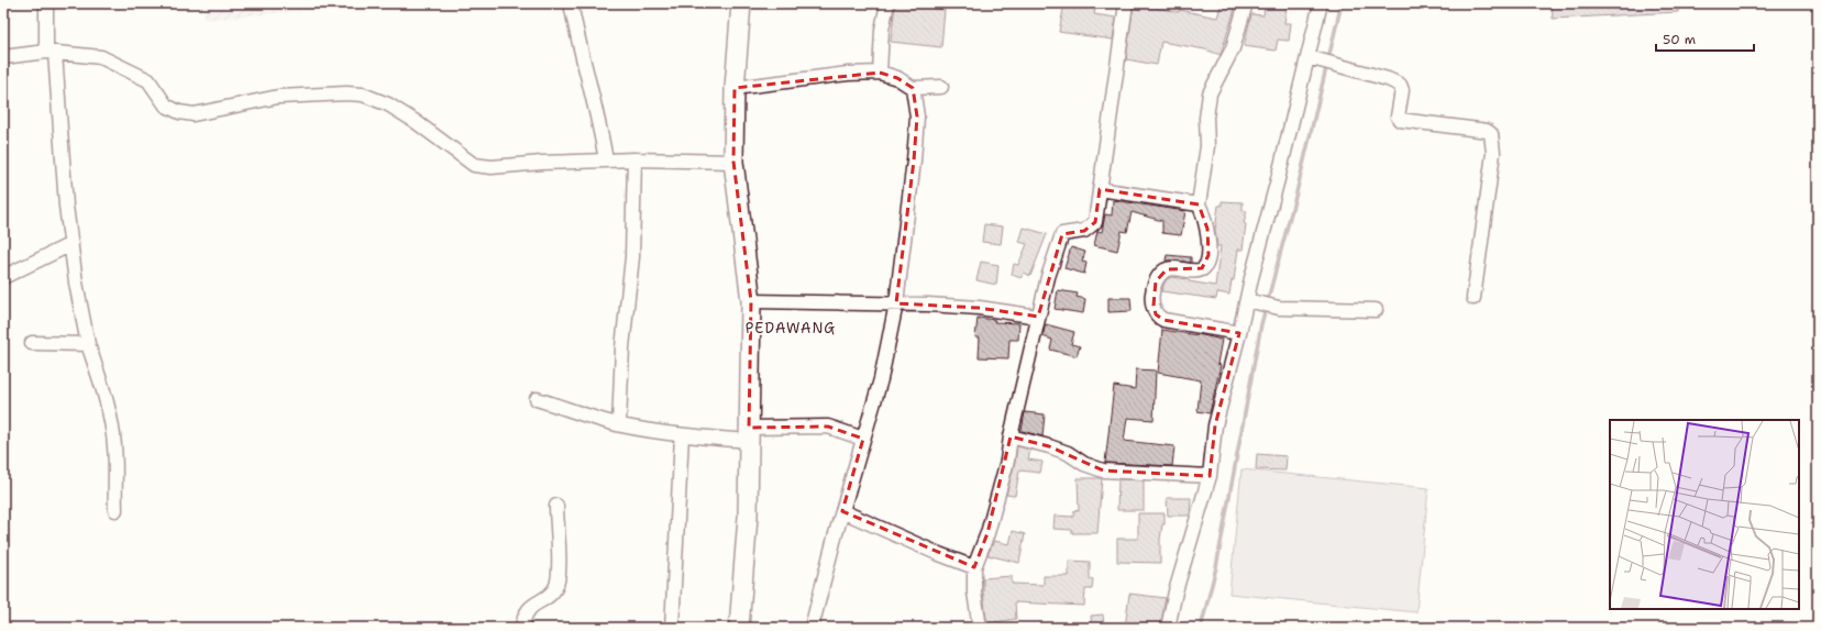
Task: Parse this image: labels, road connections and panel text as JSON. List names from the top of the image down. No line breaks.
{"districts":["PEDAWANG"],"scale_bar":"50 m"}
